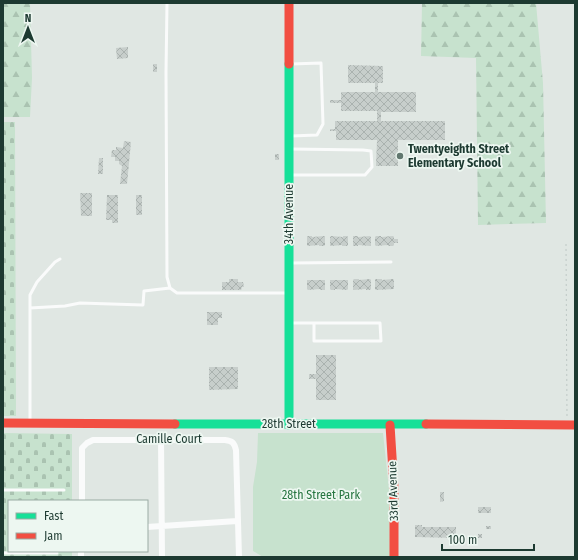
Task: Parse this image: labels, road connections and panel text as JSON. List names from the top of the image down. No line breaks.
{"streets":{"main road":["34th Avenue","28th Street","33rd Avenue"],"street":["Camille Court"]},"crossings":[["34th Avenue","28th Street"],["28th Street","33rd Avenue"]],"parks":["28th Street Park"],"places":["Twentyeighth Street Elementary School"],"legend":["Fast","Jam"],"scale_bar":"100 m","north":"top"}
